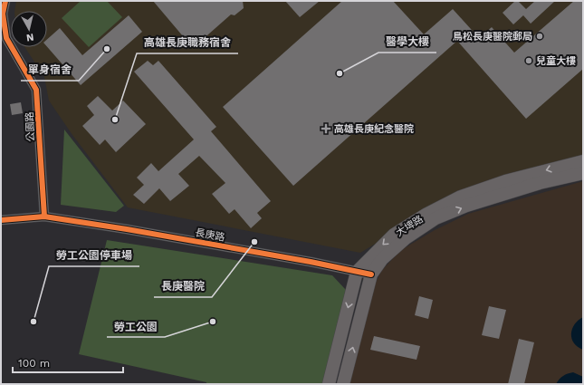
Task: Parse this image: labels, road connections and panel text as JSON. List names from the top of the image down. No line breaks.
{"streets":{"main road":["大埤路"],"street":["公園路","長庚路"]},"crossings":[["公園路","長庚路"],["大埤路","長庚路"]],"places":{"other":["鳥松長庚醫院郵局","單身宿舍","兒童大樓","醫學大樓","高雄長庚職務宿舍","長庚醫院","勞工公園停車場","勞工公園"],"health":["高雄長庚紀念醫院"]},"scale_bar":"100 m","north":"bottom"}
